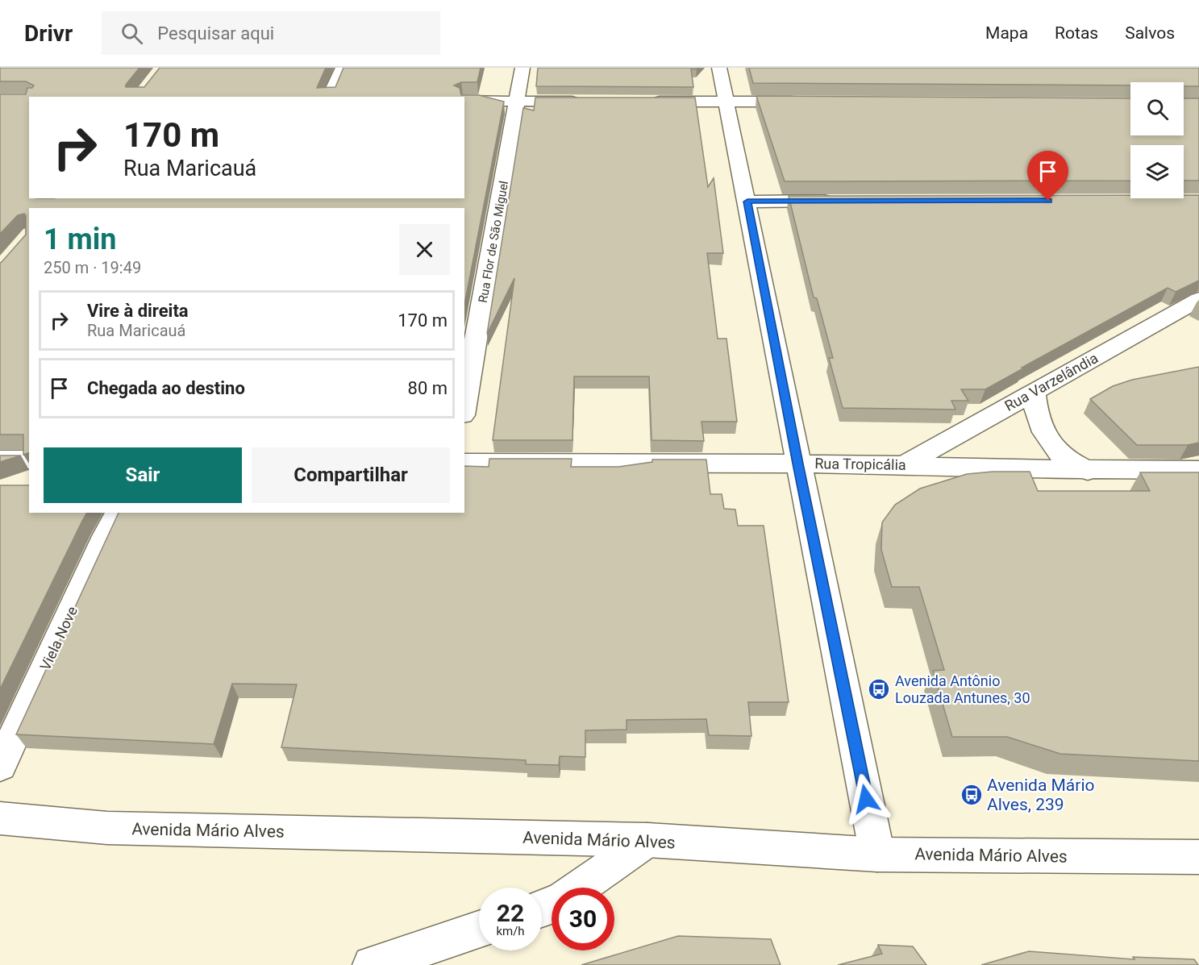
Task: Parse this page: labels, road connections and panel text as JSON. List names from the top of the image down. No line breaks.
{"streets":{"street":["Rua Flor de São Miguel","Rua Varzelândia","Rua Tropicália","Viela Nove","Avenida Mário Alves"]},"crossings":[["Rua Varzelândia","Rua Tropicália"]],"places":{"bus stop":["Avenida Antônio Louzada Antunes, 30","Avenida Mário Alves, 239"]},"page":{"header":"Drivr","search":"Pesquisar aqui","nav":["Mapa","Rotas","Salvos"],"turn":["170 m","Rua Maricauá"],"heading":["1 min","250 m · 19:49"],"list":[{"name":"Vire à direita","note":"Rua Maricauá","value":"170 m"},{"name":"Chegada ao destino","value":"80 m"}],"buttons":["Sair","Compartilhar"],"speed":"22 km/h","limit":"30"}}
